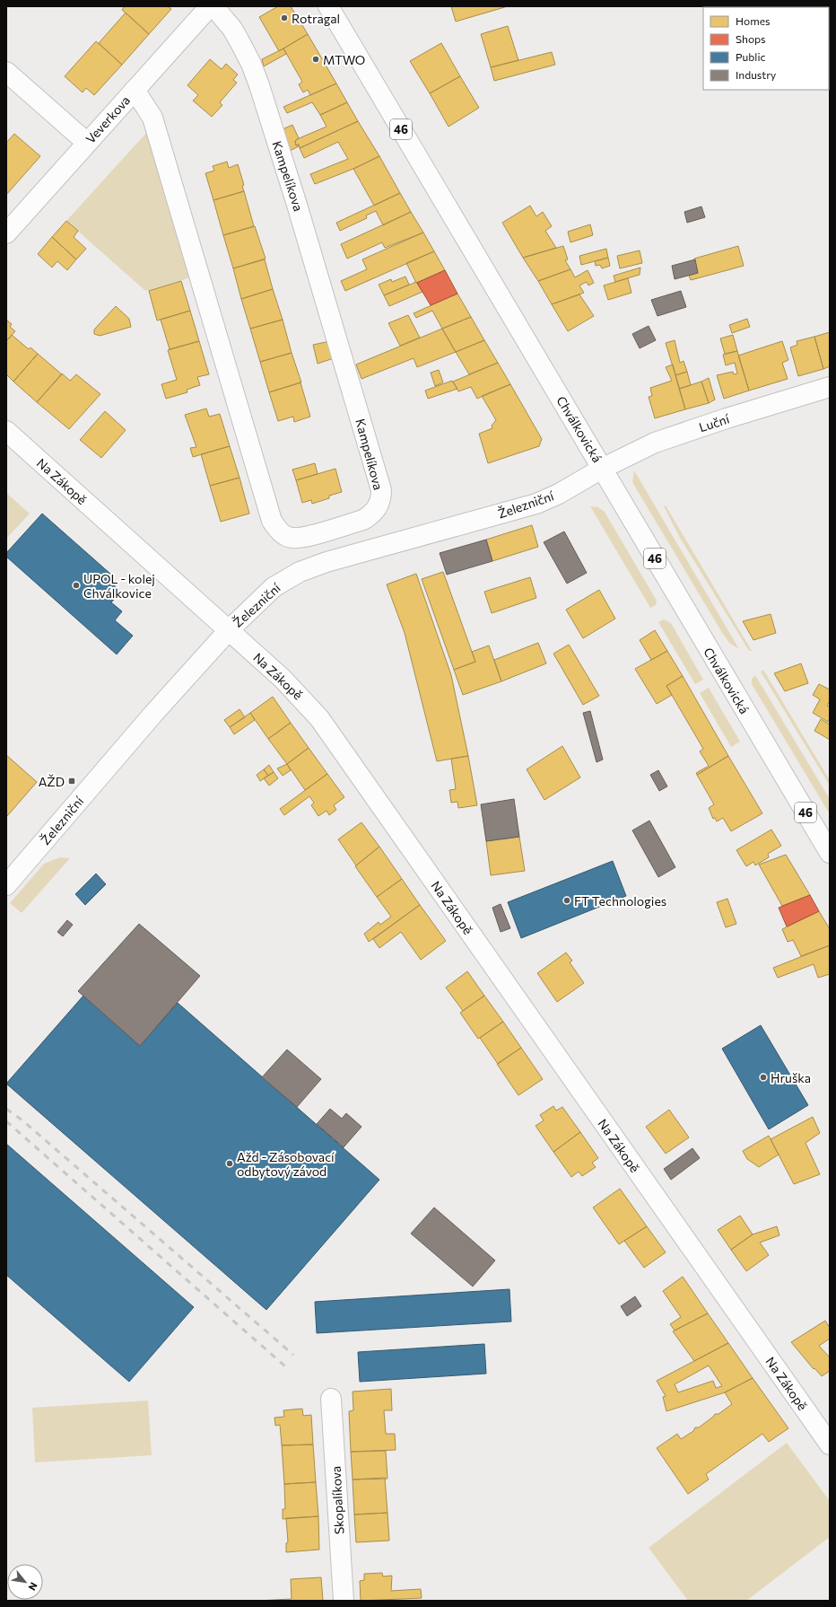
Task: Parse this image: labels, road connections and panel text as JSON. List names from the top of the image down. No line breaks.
{"streets":{"street":["Veverkova","46","Kampelíkova","Luční","Chválkovická","Na Zákopě","Železniční","Skopalíkova"]},"crossings":[["Veverkova","Kampelíkova"],["Luční","Chválkovická"],["Luční","Železniční"],["Chválkovická","Železniční"],["Na Zákopě","Železniční"]],"places":{"other":["Rotragal","MTWO","UPOL - kolej Chválkovice","FT Technologies","Hruška","Ažd - Zásobovací odbytový závod"],"transit":["AŽD"]},"legend":["Homes","Shops","Public","Industry"],"north":"bottom right"}
